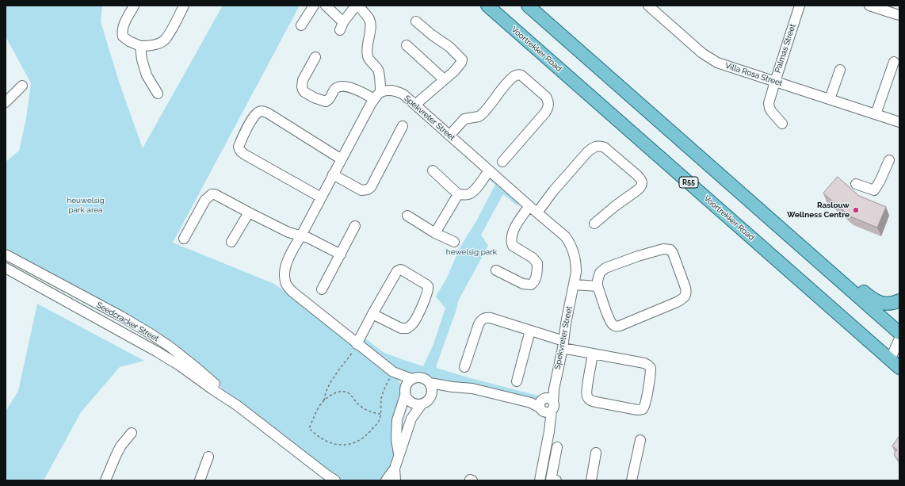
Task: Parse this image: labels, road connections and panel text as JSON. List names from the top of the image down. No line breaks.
{"streets":{"main road":["Voortrekker Road","R55"],"street":["Palmas Street","Villa Rosa Street","Spekvreter Street","Seedcracker Street"]},"crossings":[["Palmas Street","Villa Rosa Street"]],"parks":["heuwelsig park area","hewelsig park"],"places":["Raslouw Wellness Centre"]}
